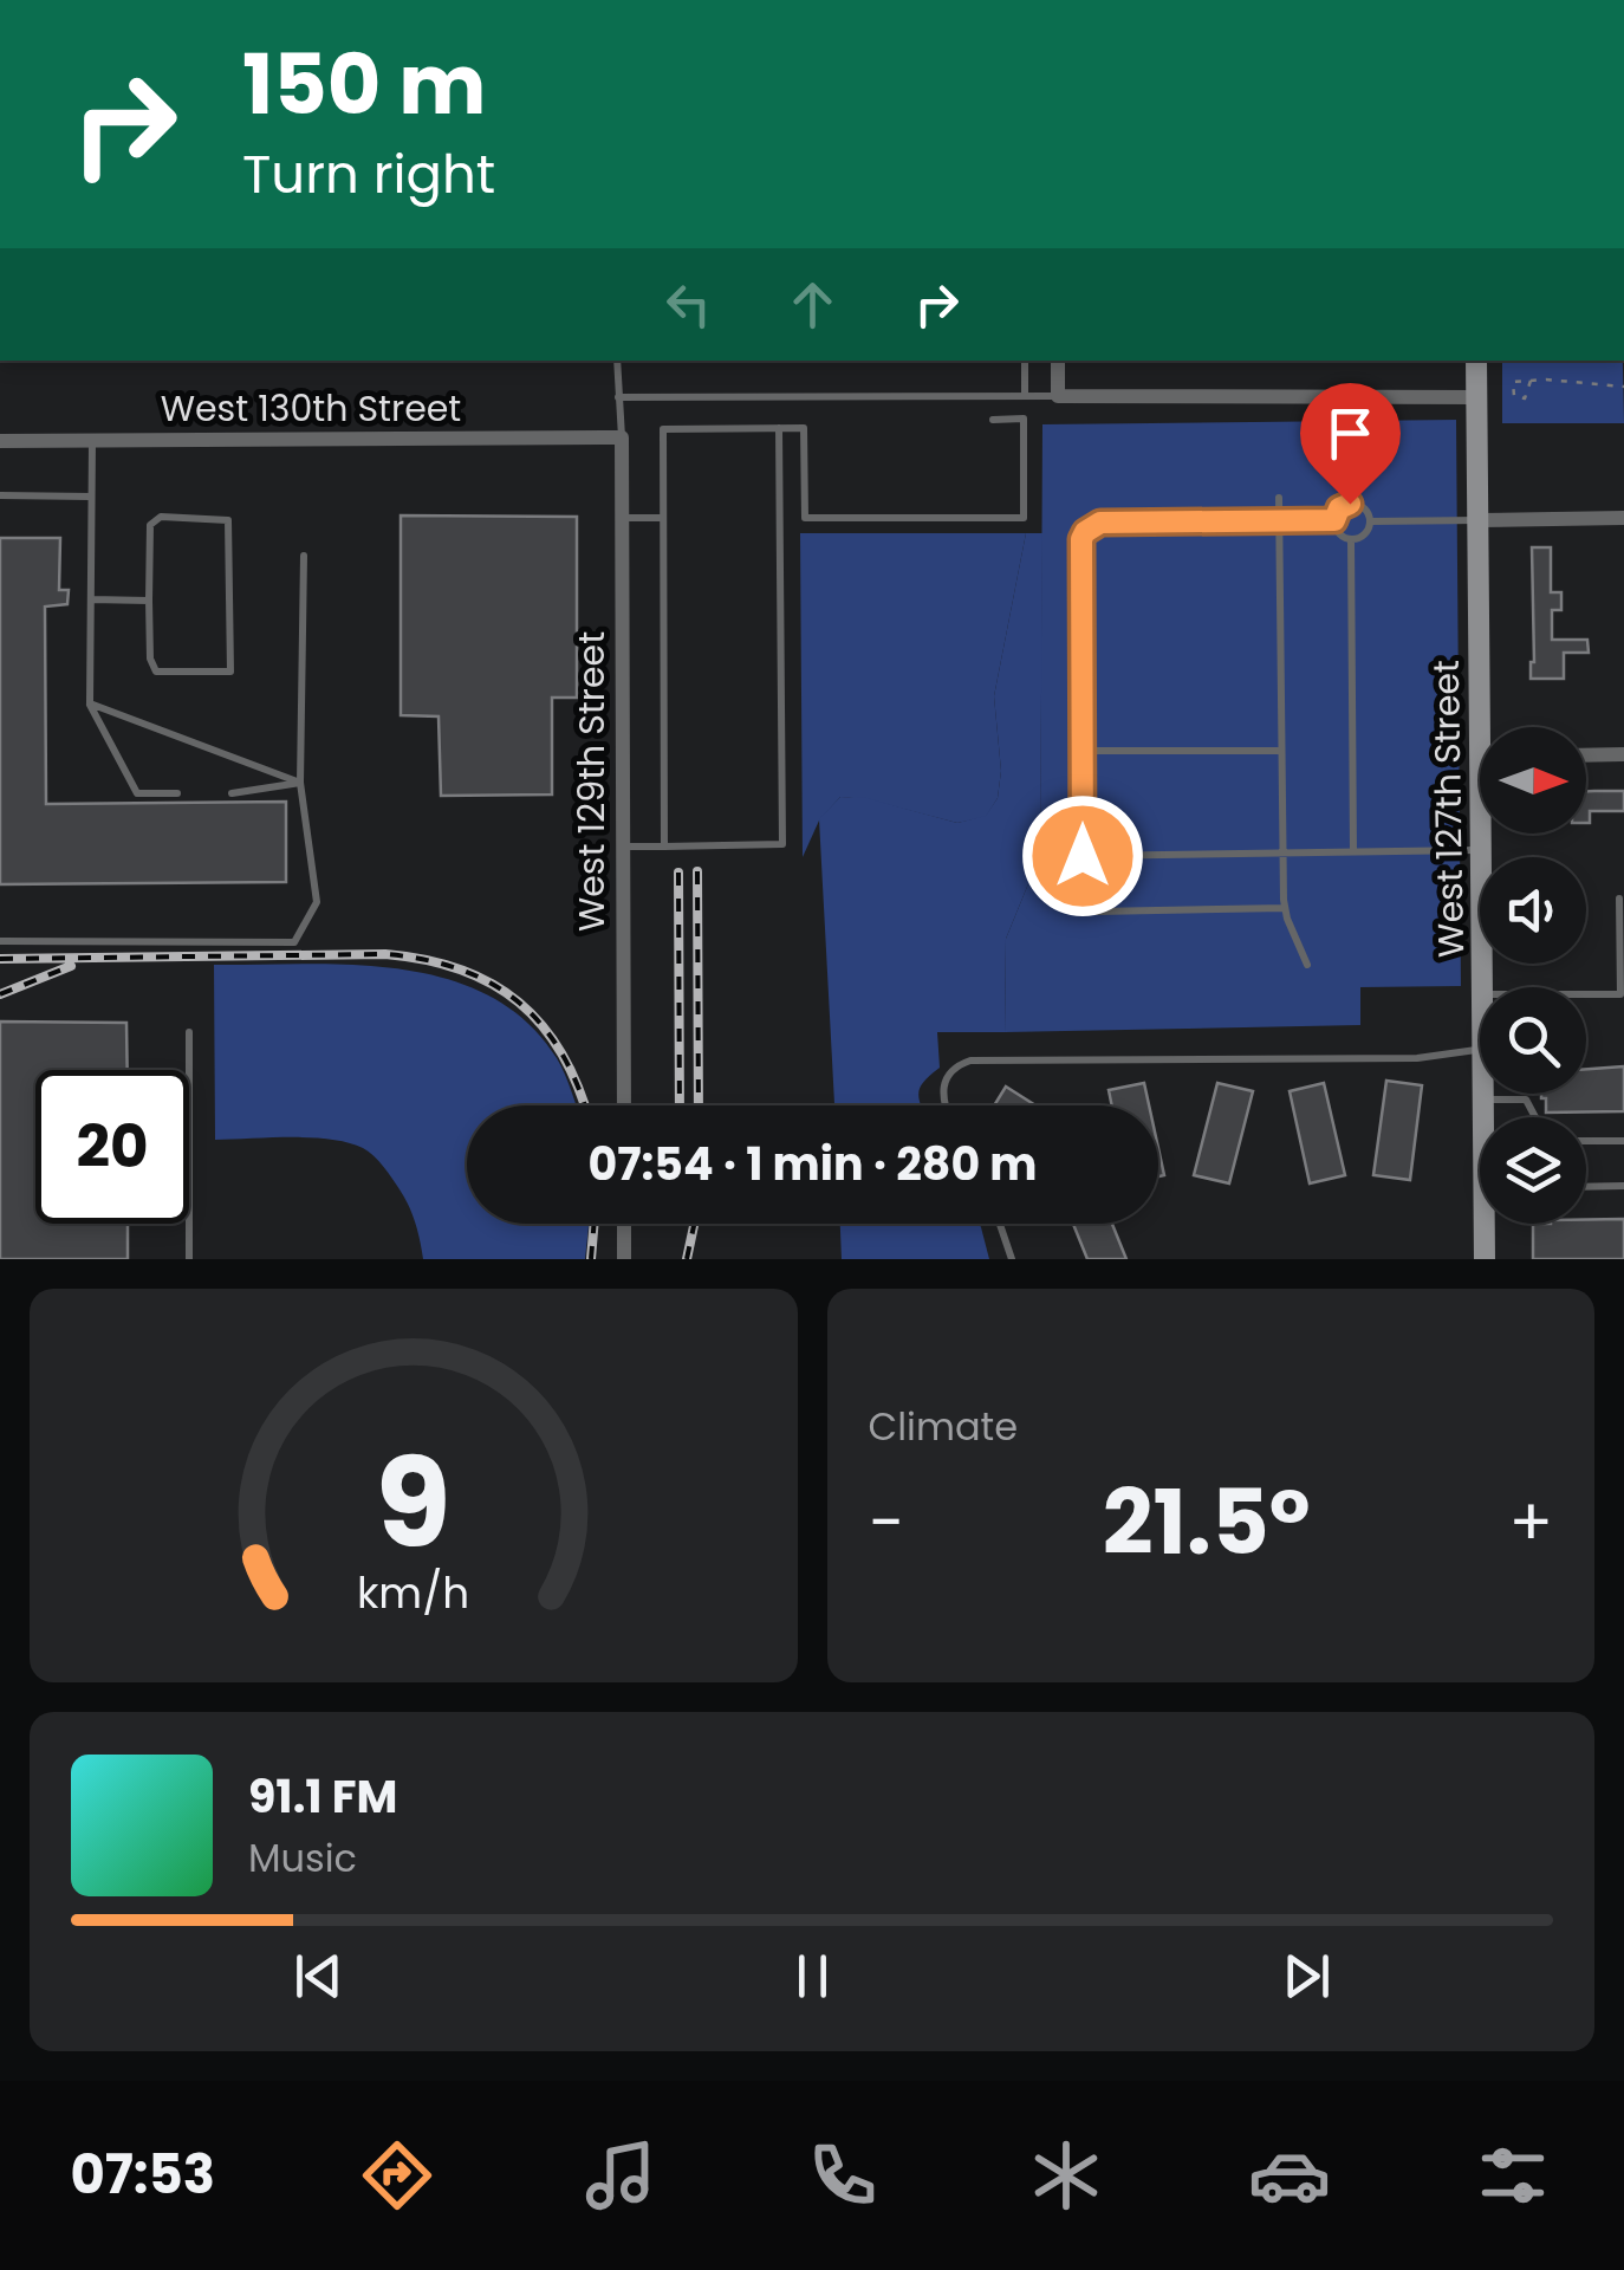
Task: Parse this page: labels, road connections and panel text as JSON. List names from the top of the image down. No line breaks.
{"streets":{"main road":["West 127th Street"],"street":["West 130th Street","West 129th Street"]},"crossings":[["West 130th Street","West 129th Street"]],"north":"right","page":{"turn":["150 m","Turn right"],"limit":"20","trip":"07:54 · 1 min · 280 m","tile":"Climate","heat":["−","21.5°","+"],"song":["91.1 FM","Music"],"tabs":"07:53","gauge":["9","km/h"]}}
